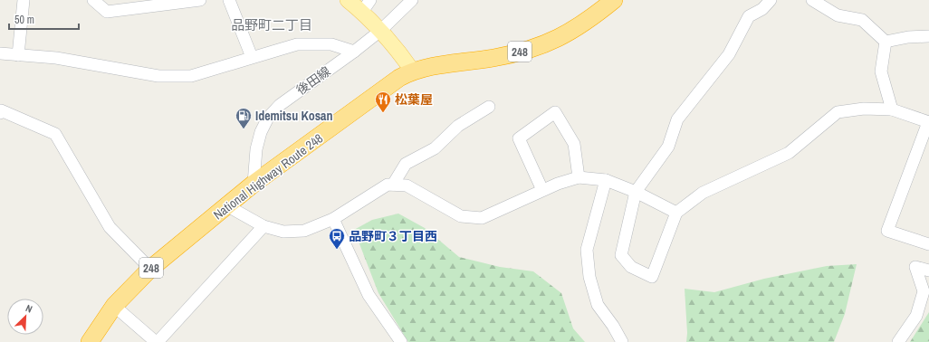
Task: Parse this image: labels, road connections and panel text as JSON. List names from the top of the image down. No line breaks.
{"streets":{"highway":["248","National Highway Route 248"],"street":["後田線"]},"crossings":[["後田線","National Highway Route 248"]],"districts":["品野町二丁目"],"places":{"restaurant":["松葉屋"],"fuel station":["Idemitsu Kosan"],"bus stop":["品野町３丁目西"]},"scale_bar":"50 m","north":"top right"}
